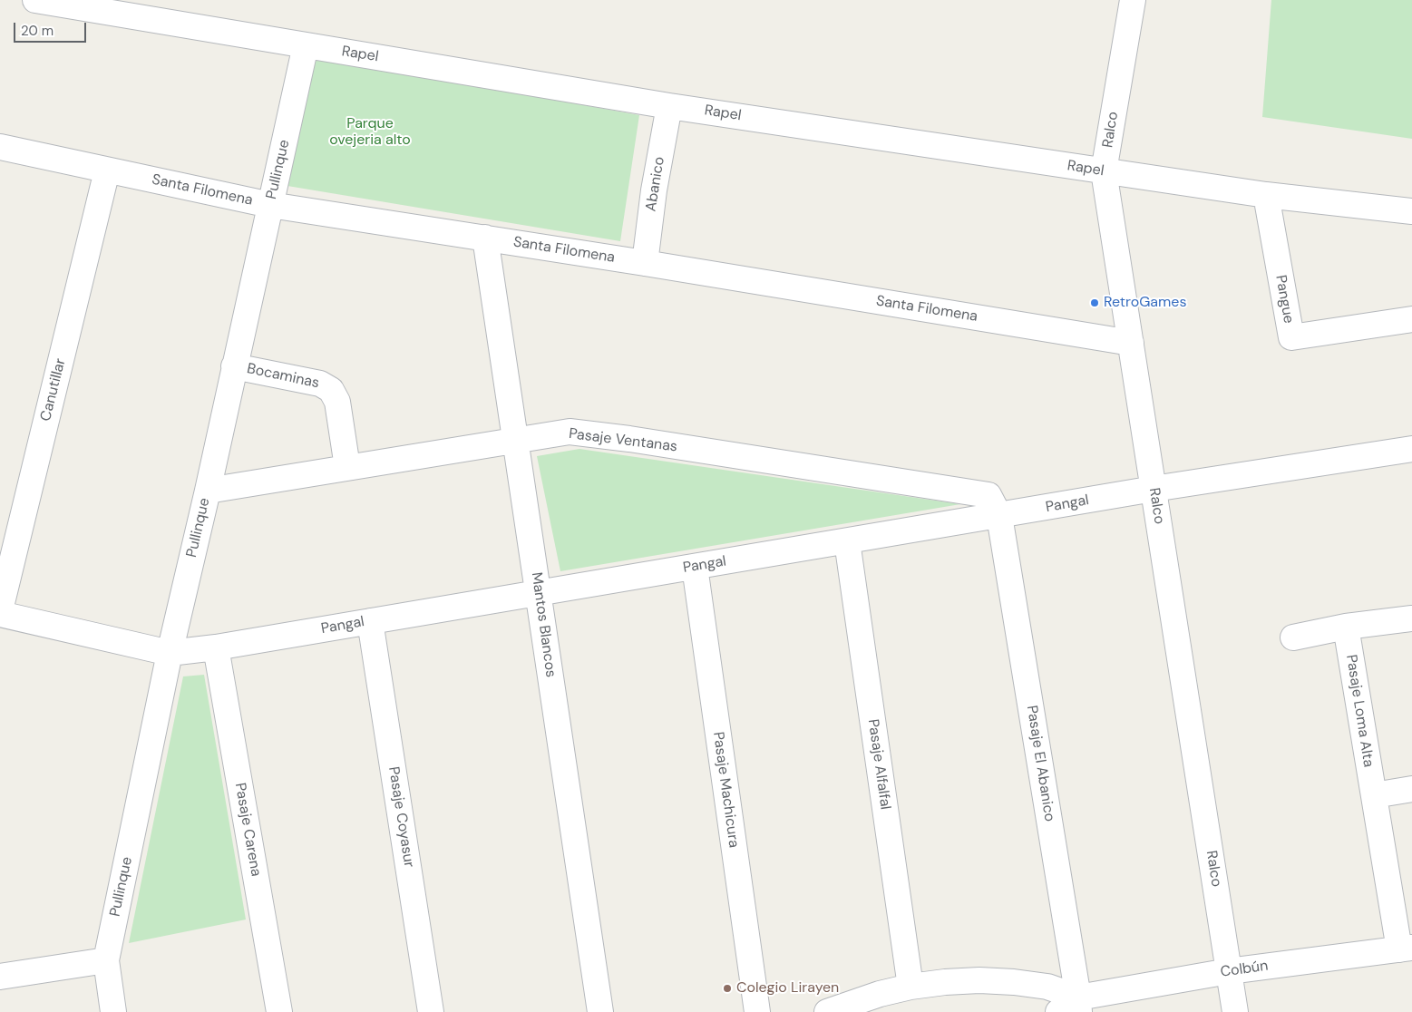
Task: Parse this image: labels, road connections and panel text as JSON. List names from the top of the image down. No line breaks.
{"streets":{"street":["Rapel","Ralco","Pullinque","Abanico","Santa Filomena","Pangue","Bocaminas","Canutillar","Pasaje Ventanas","Pangal","Mantos Blancos","Pasaje Loma Alta","Pasaje El Abanico","Pasaje Alfalfal","Pasaje Machicura","Pasaje Coyasur","Pasaje Carena","Colbún"]},"crossings":[["Rapel","Ralco"],["Rapel","Pullinque"],["Rapel","Abanico"],["Rapel","Pangue"],["Ralco","Santa Filomena"],["Ralco","Pangal"],["Ralco","Colbún"],["Pullinque","Santa Filomena"],["Pullinque","Bocaminas"],["Pullinque","Pasaje Ventanas"],["Pullinque","Pangal"],["Abanico","Santa Filomena"],["Santa Filomena","Canutillar"],["Santa Filomena","Mantos Blancos"],["Bocaminas","Pasaje Ventanas"],["Pasaje Ventanas","Pangal"],["Pasaje Ventanas","Mantos Blancos"],["Pasaje Ventanas","Pasaje El Abanico"],["Pangal","Mantos Blancos"],["Pangal","Pasaje El Abanico"],["Pangal","Pasaje Alfalfal"],["Pangal","Pasaje Machicura"],["Pangal","Pasaje Coyasur"],["Pangal","Pasaje Carena"],["Pasaje Loma Alta","Colbún"],["Pasaje El Abanico","Colbún"],["Pasaje Alfalfal","Colbún"]],"parks":["Parque ovejeria alto"],"places":["RetroGames","Colegio Lirayen"],"scale_bar":"20 m"}
